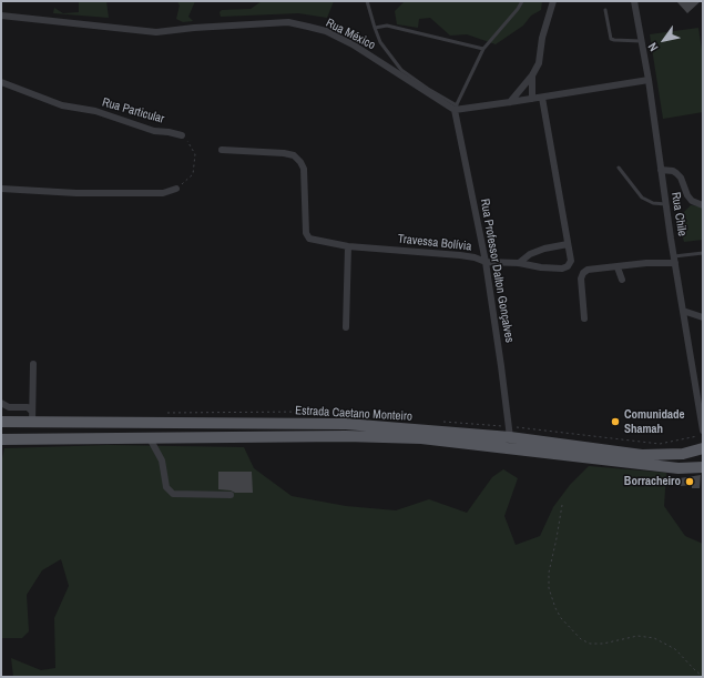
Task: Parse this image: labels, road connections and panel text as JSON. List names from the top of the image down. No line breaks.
{"streets":{"main road":["Estrada Caetano Monteiro"],"street":["Rua México","Rua Particular","Rua Chile","Travessa Bolívia","Rua Professor Dalton Gonçalves"]},"crossings":[["Rua México","Rua Professor Dalton Gonçalves"],["Travessa Bolívia","Rua Professor Dalton Gonçalves"],["Rua Professor Dalton Gonçalves","Estrada Caetano Monteiro"]],"places":["Comunidade Shamah","Borracheiro"],"north":"bottom left"}
